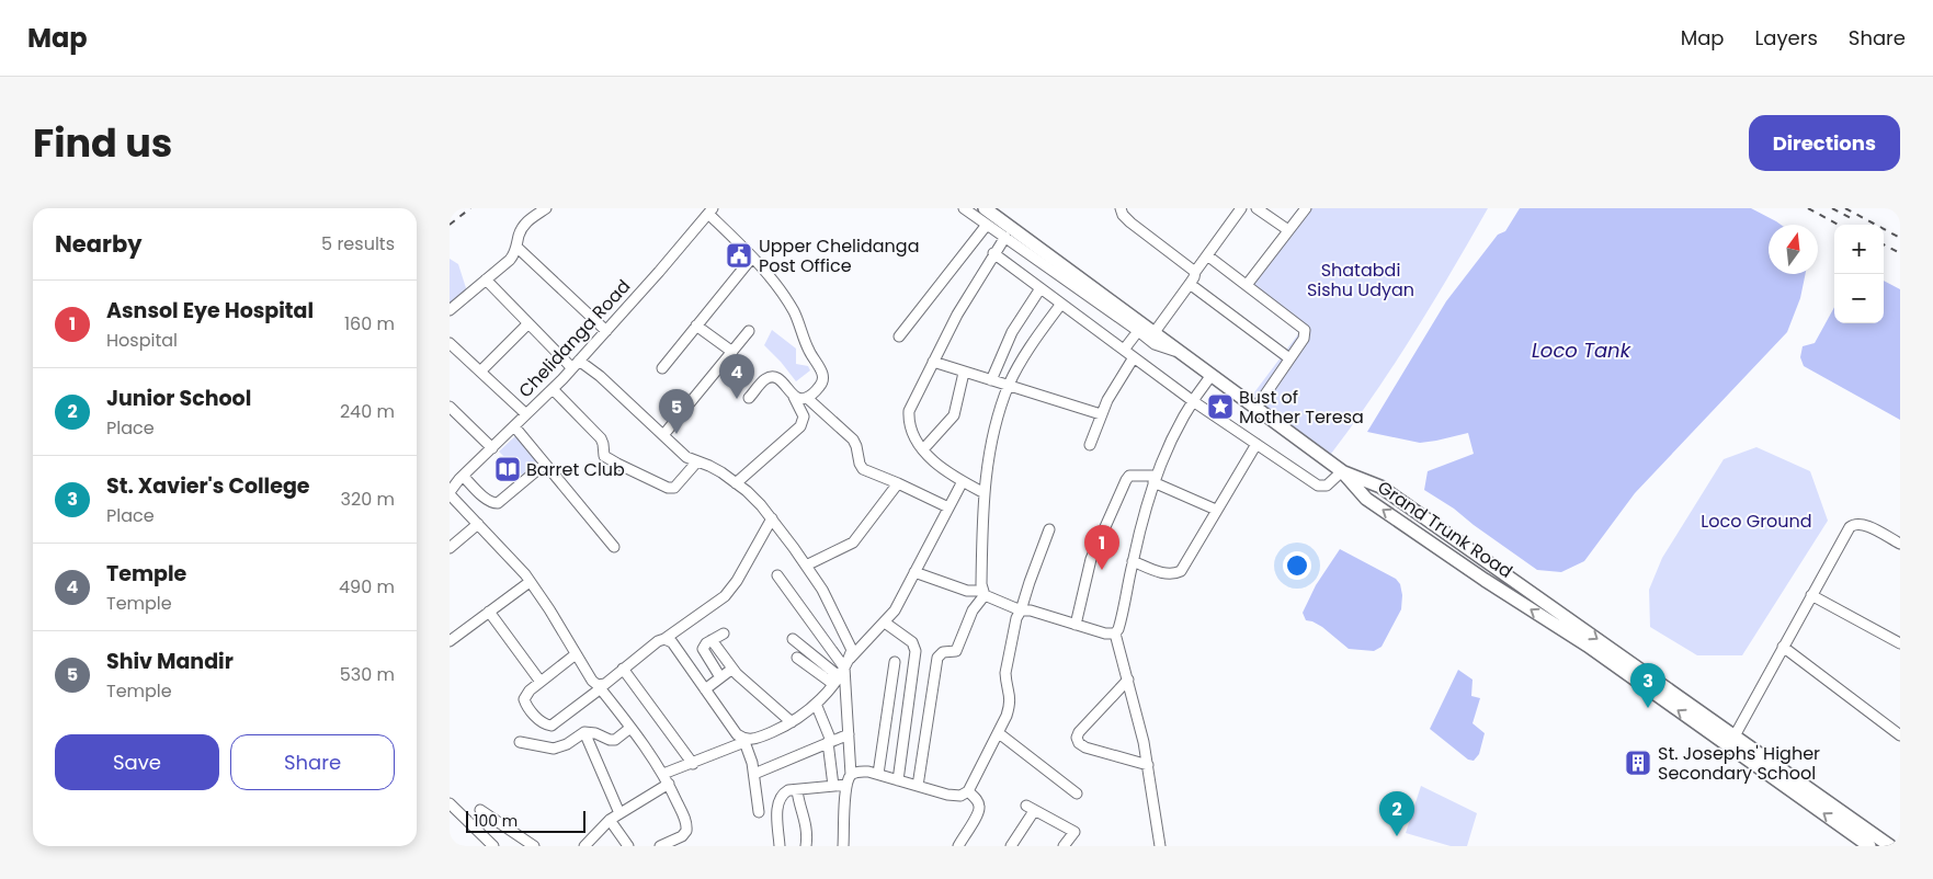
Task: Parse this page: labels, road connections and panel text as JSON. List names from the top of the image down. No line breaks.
{"streets":{"main road":["Grand Trunk Road"],"street":["Chelidanga Road"]},"water":["Loco Tank"],"parks":["Shatabdi Sishu Udyan","Loco Ground"],"places":{"public building":["Upper Chelidanga Post Office"],"place":["Bust of Mother Teresa"],"library":["Barret Club"],"building":["St. Josephs' Higher Secondary School"]},"scale_bar":"100 m","north":"top","page":{"header":"Map","nav":["Map","Layers","Share"],"title":"Find us","buttons":["Directions",["Save","Share"]],"heading":["Nearby","5 results"],"map_buttons":["+","−"],"list":[{"mark":"1","name":"Asnsol Eye Hospital","note":"Hospital","value":"160 m"},{"mark":"2","name":"Junior School","note":"Place","value":"240 m"},{"mark":"3","name":"St. Xavier's College","note":"Place","value":"320 m"},{"mark":"4","name":"Temple","note":"Temple","value":"490 m"},{"mark":"5","name":"Shiv Mandir","note":"Temple","value":"530 m"}],"pins":["4","5","1","3","2"],"scale":"100 m"}}
